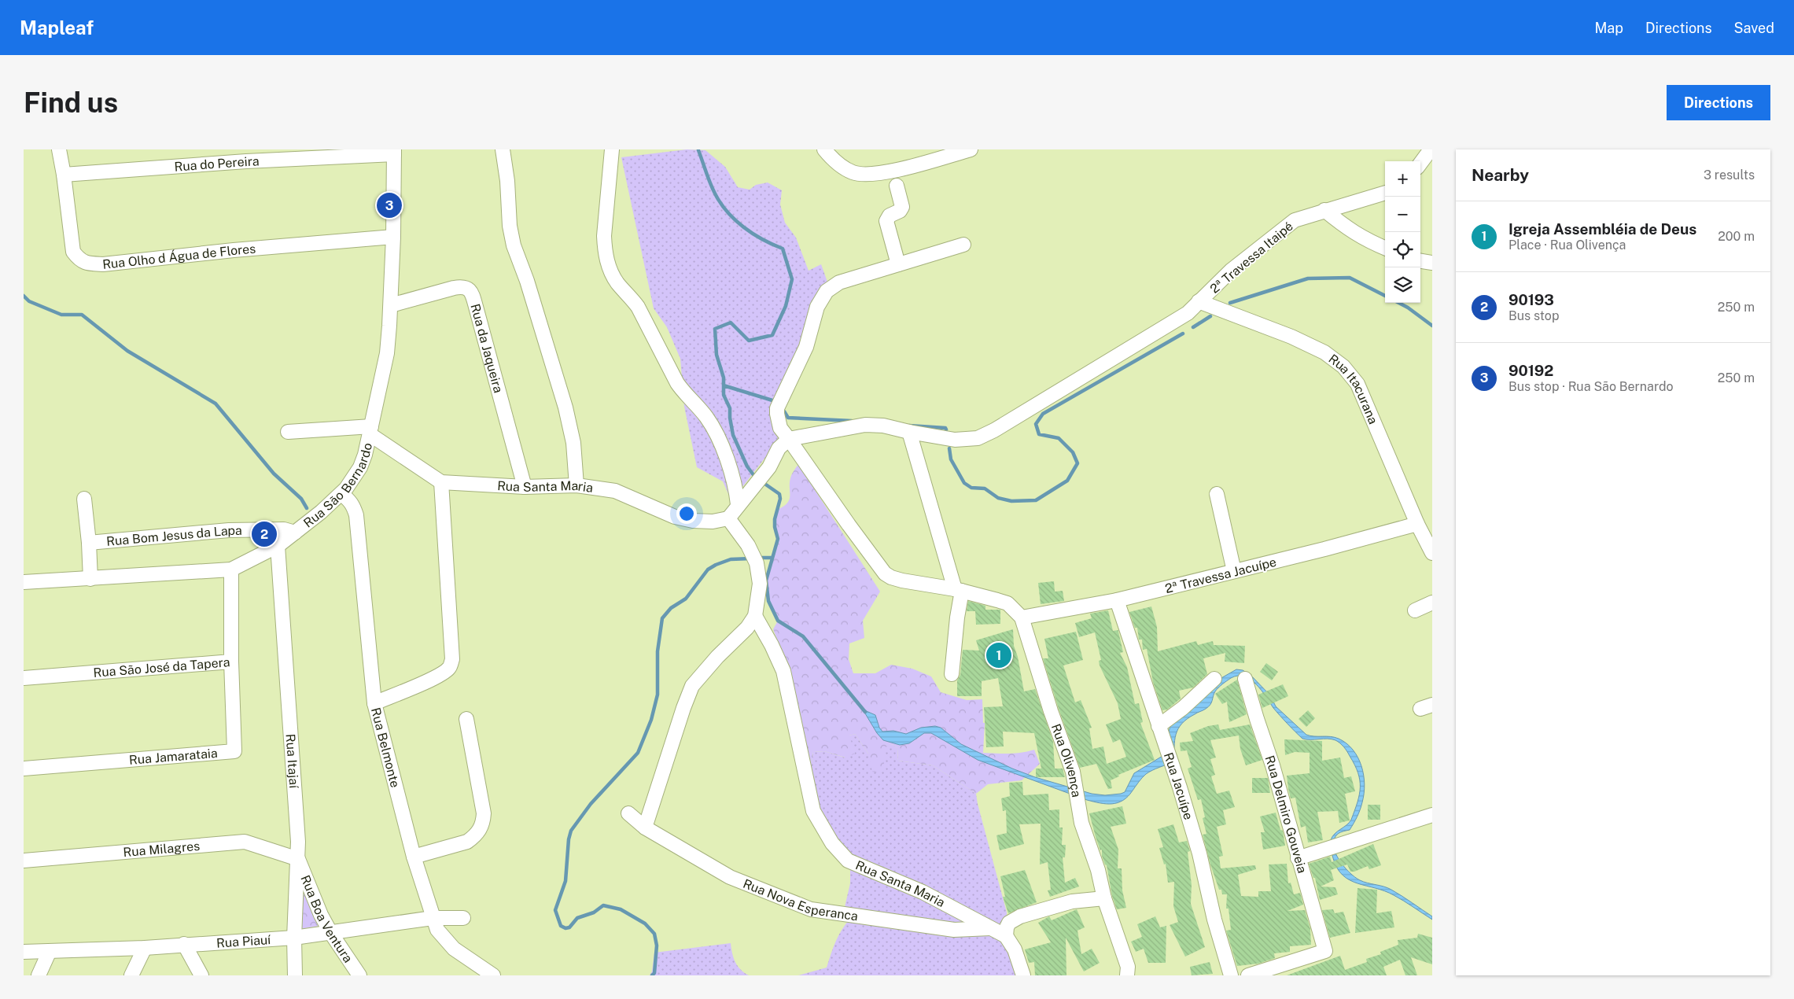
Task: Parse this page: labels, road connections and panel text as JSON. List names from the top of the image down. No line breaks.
{"streets":{"street":["Rua do Pereira","Rua Olho d Água de Flores","2ª Travessa Itaipé","Rua da Jaqueira","Rua Itacurana","Rua São Bernardo","Rua Santa Maria","Rua Bom Jesus da Lapa","2ª Travessa Jacuípe","Rua São José da Tapera","Rua Belmonte","Rua Jamarataia","Rua Itajaí","Rua Olivença","Rua Jacuípe","Rua Delmiro Gouveia","Rua Milagres","Rua Nova Esperanca","Rua Boa Ventura","Rua Piauí"]},"crossings":[["Rua do Pereira","Rua Olho d Água de Flores"],["Rua do Pereira","Rua São Bernardo"],["Rua Olho d Água de Flores","Rua São Bernardo"],["2ª Travessa Itaipé","Rua Itacurana"],["Rua da Jaqueira","Rua São Bernardo"],["Rua da Jaqueira","Rua Santa Maria"],["Rua Itacurana","2ª Travessa Jacuípe"],["Rua São Bernardo","Rua Bom Jesus da Lapa"],["Rua São Bernardo","Rua São José da Tapera"],["Rua São Bernardo","Rua Belmonte"],["Rua São Bernardo","Rua Itajaí"],["Rua Santa Maria","Rua Nova Esperanca"],["2ª Travessa Jacuípe","Rua Olivença"],["2ª Travessa Jacuípe","Rua Jacuípe"],["Rua São José da Tapera","Rua Jamarataia"],["Rua Belmonte","Rua Piauí"],["Rua Itajaí","Rua Milagres"],["Rua Itajaí","Rua Boa Ventura"],["Rua Itajaí","Rua Piauí"],["Rua Milagres","Rua Boa Ventura"],["Rua Boa Ventura","Rua Piauí"]],"page":{"header":"Mapleaf","nav":["Map","Directions","Saved"],"buttons":"Directions","title":"Find us","heading":["Nearby","3 results"],"map_buttons":["+","−"],"pins":["3","2","1"],"list":[{"mark":"1","name":"Igreja Assembléia de Deus","note":"Place · Rua Olivença","value":"200 m"},{"mark":"2","name":"90193","note":"Bus stop","value":"250 m"},{"mark":"3","name":"90192","note":"Bus stop · Rua São Bernardo","value":"250 m"}]}}
